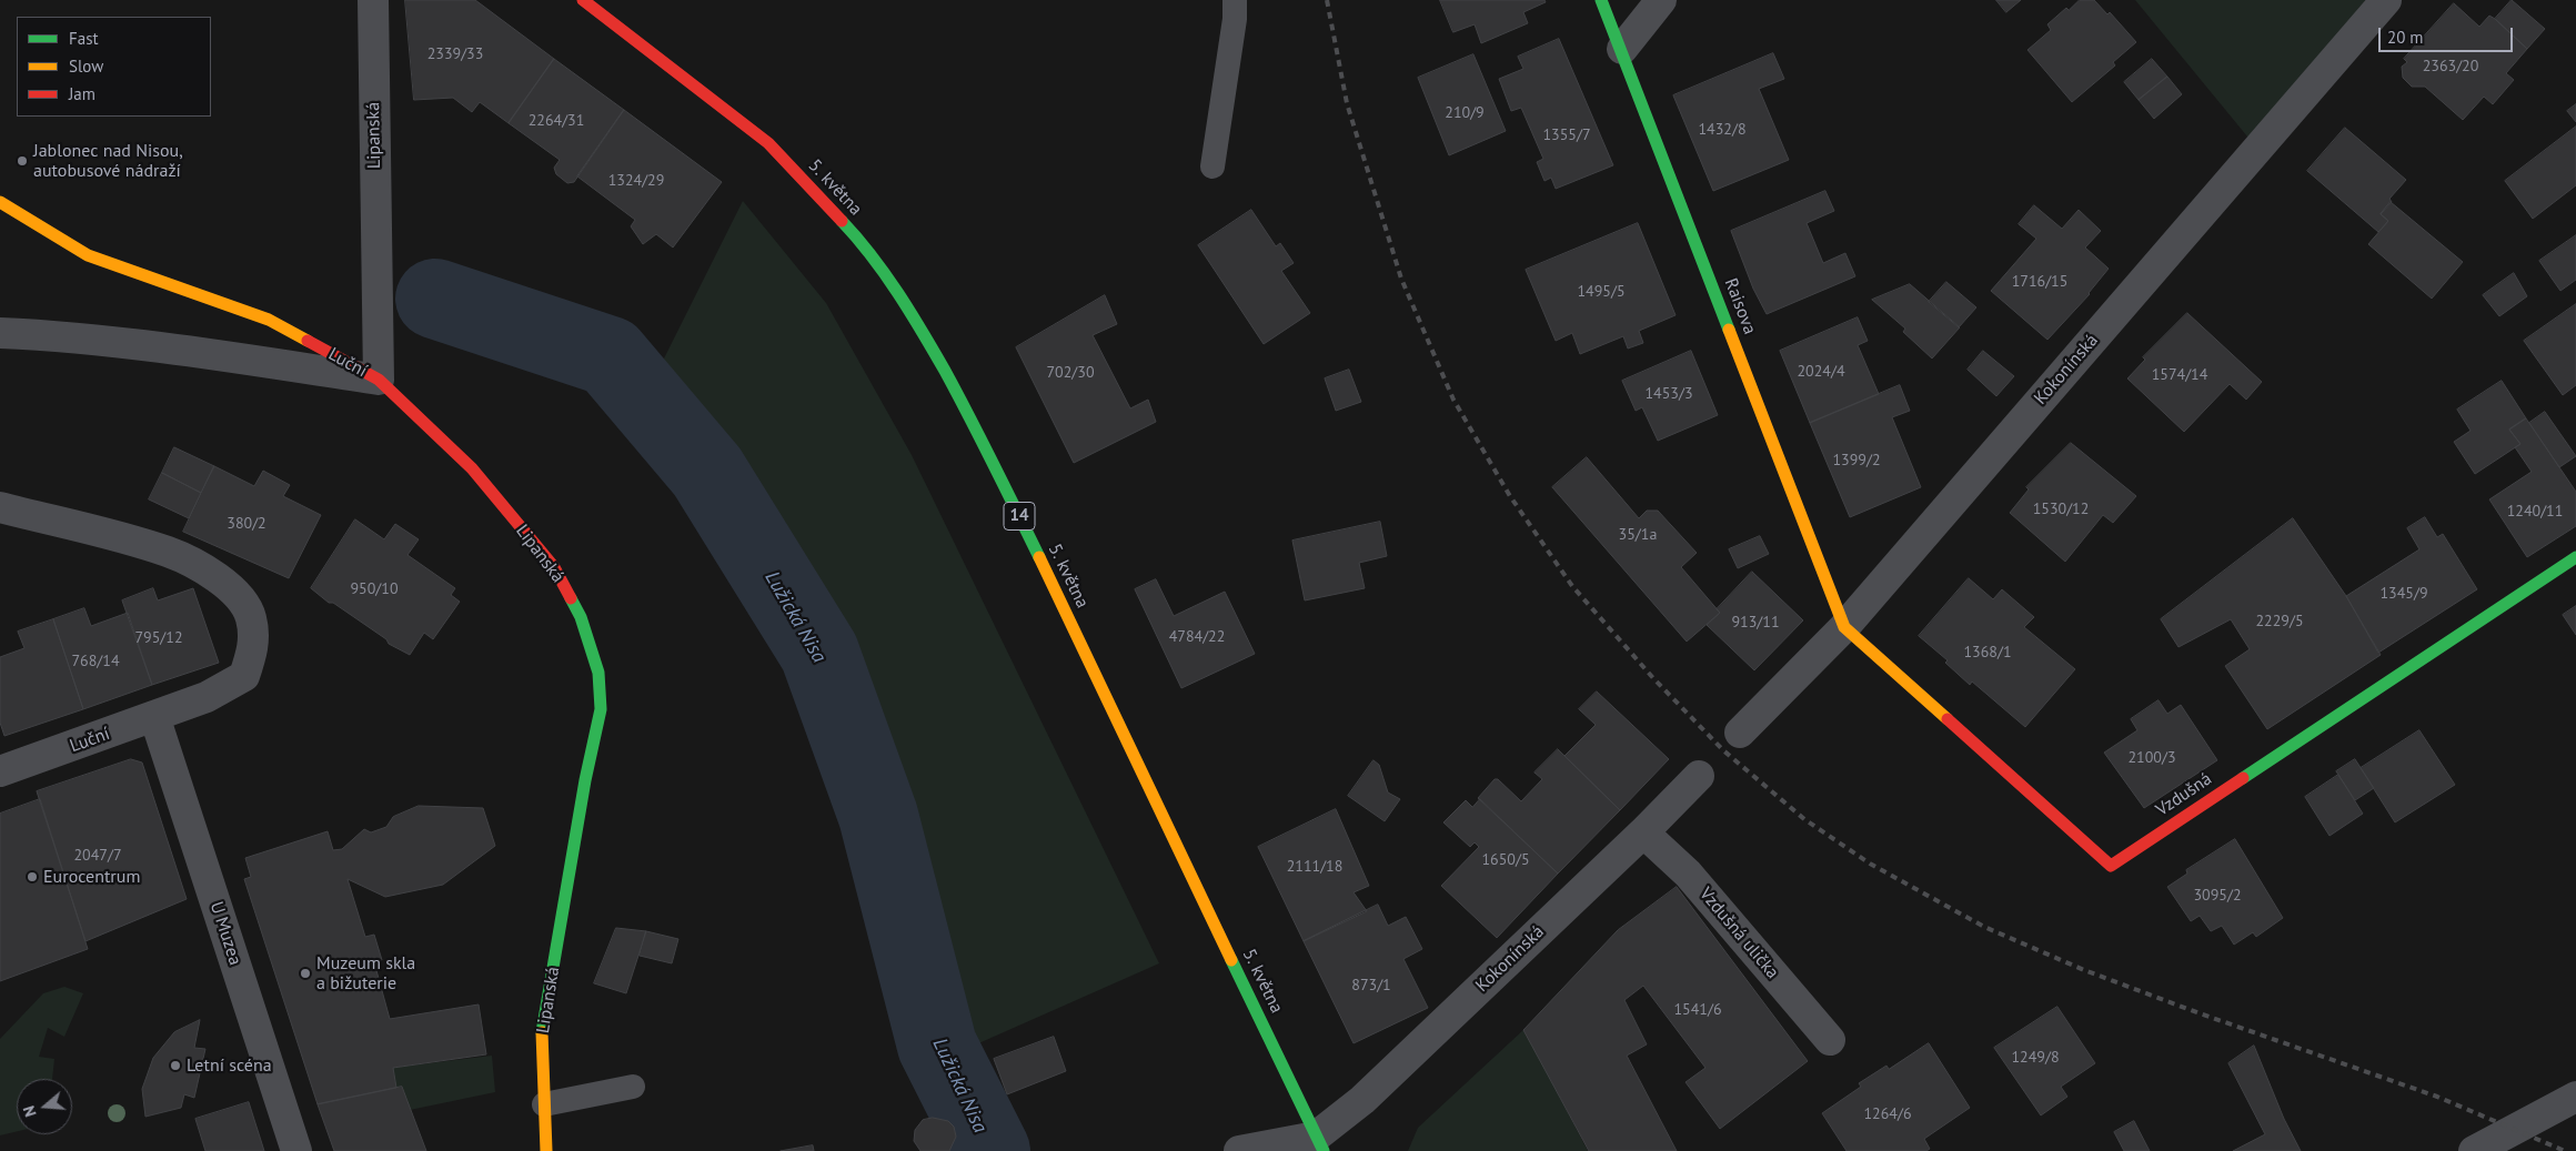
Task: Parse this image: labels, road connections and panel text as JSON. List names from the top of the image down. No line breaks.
{"streets":{"street":["Lipanská","5. května","Raisova","Luční","Kokonínská","14","Vzdušná","U Muzea","Vzdušná ulička"]},"crossings":[["Lipanská","Luční"],["5. května","Kokonínská"],["Raisova","Kokonínská"],["Raisova","Vzdušná"],["Luční","U Muzea"],["Kokonínská","Vzdušná"],["Kokonínská","Vzdušná ulička"]],"water":["Lužická Nisa"],"places":["Jablonec nad Nisou, autobusové nádraží","Eurocentrum","Muzeum skla a bižuterie","Letní scéna"],"house_numbers":["2339/33","2363/20","210/9","2264/31","1432/8","1355/7","1324/29","1716/15","1495/5","2024/4","702/30","1574/14","1453/3","1399/2","1530/12","1240/11","380/2","35/1a","950/10","1345/9","2229/5","913/11","4784/22","795/12","1368/1","768/14","2100/3","2047/7","1650/5","2111/18","3095/2","873/1","1541/6","1249/8","1264/6"],"legend":["Fast","Slow","Jam"],"scale_bar":"20 m","north":"left"}
